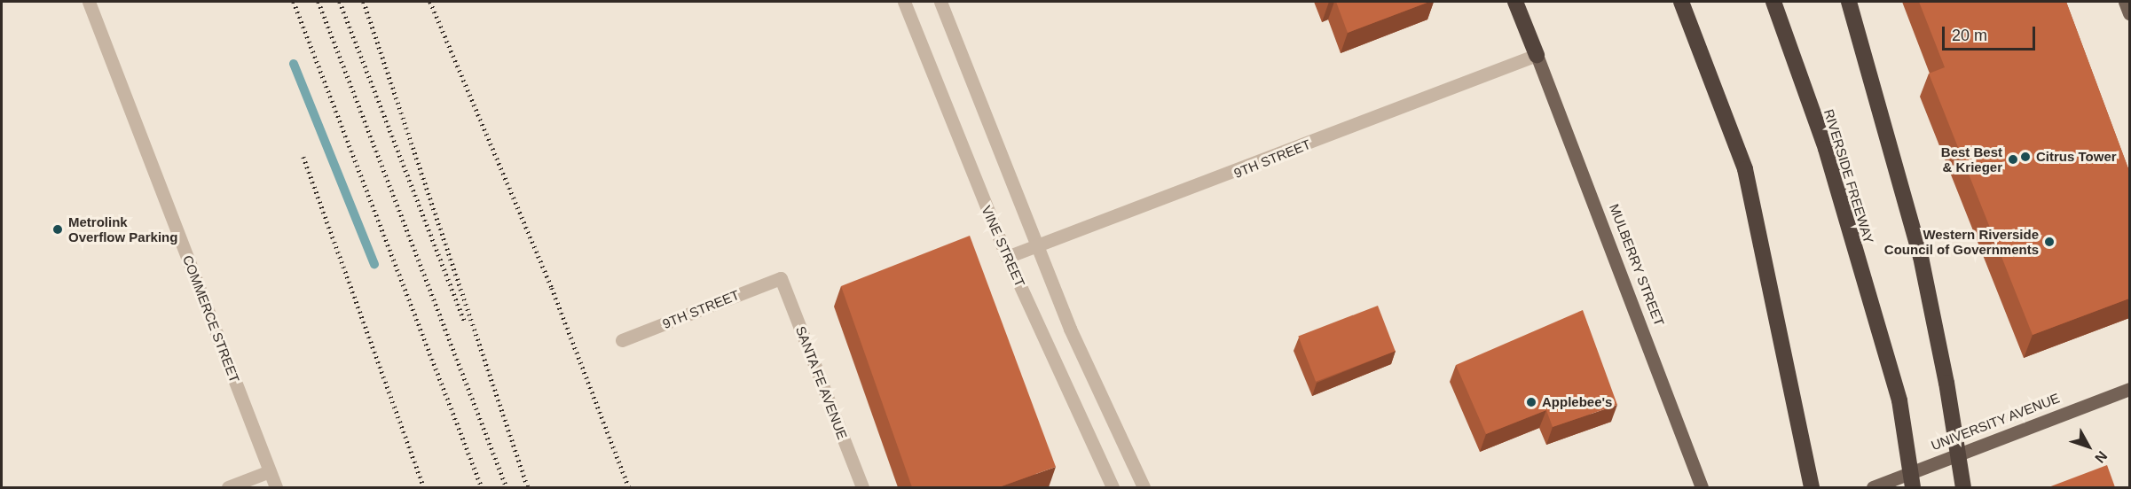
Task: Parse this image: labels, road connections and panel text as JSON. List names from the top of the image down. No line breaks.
{"streets":{"highway":["RIVERSIDE FREEWAY"],"main road":["MULBERRY STREET","UNIVERSITY AVENUE"],"street":["9TH STREET","VINE STREET","COMMERCE STREET","SANTA FE AVENUE"]},"crossings":[["9TH STREET","VINE STREET"],["9TH STREET","MULBERRY STREET"],["9TH STREET","SANTA FE AVENUE"]],"places":["Citrus Tower","Best Best & Krieger","Metrolink Overflow Parking","Western Riverside Council of Governments","Applebee's"],"scale_bar":"20 m","north":"bottom right"}
